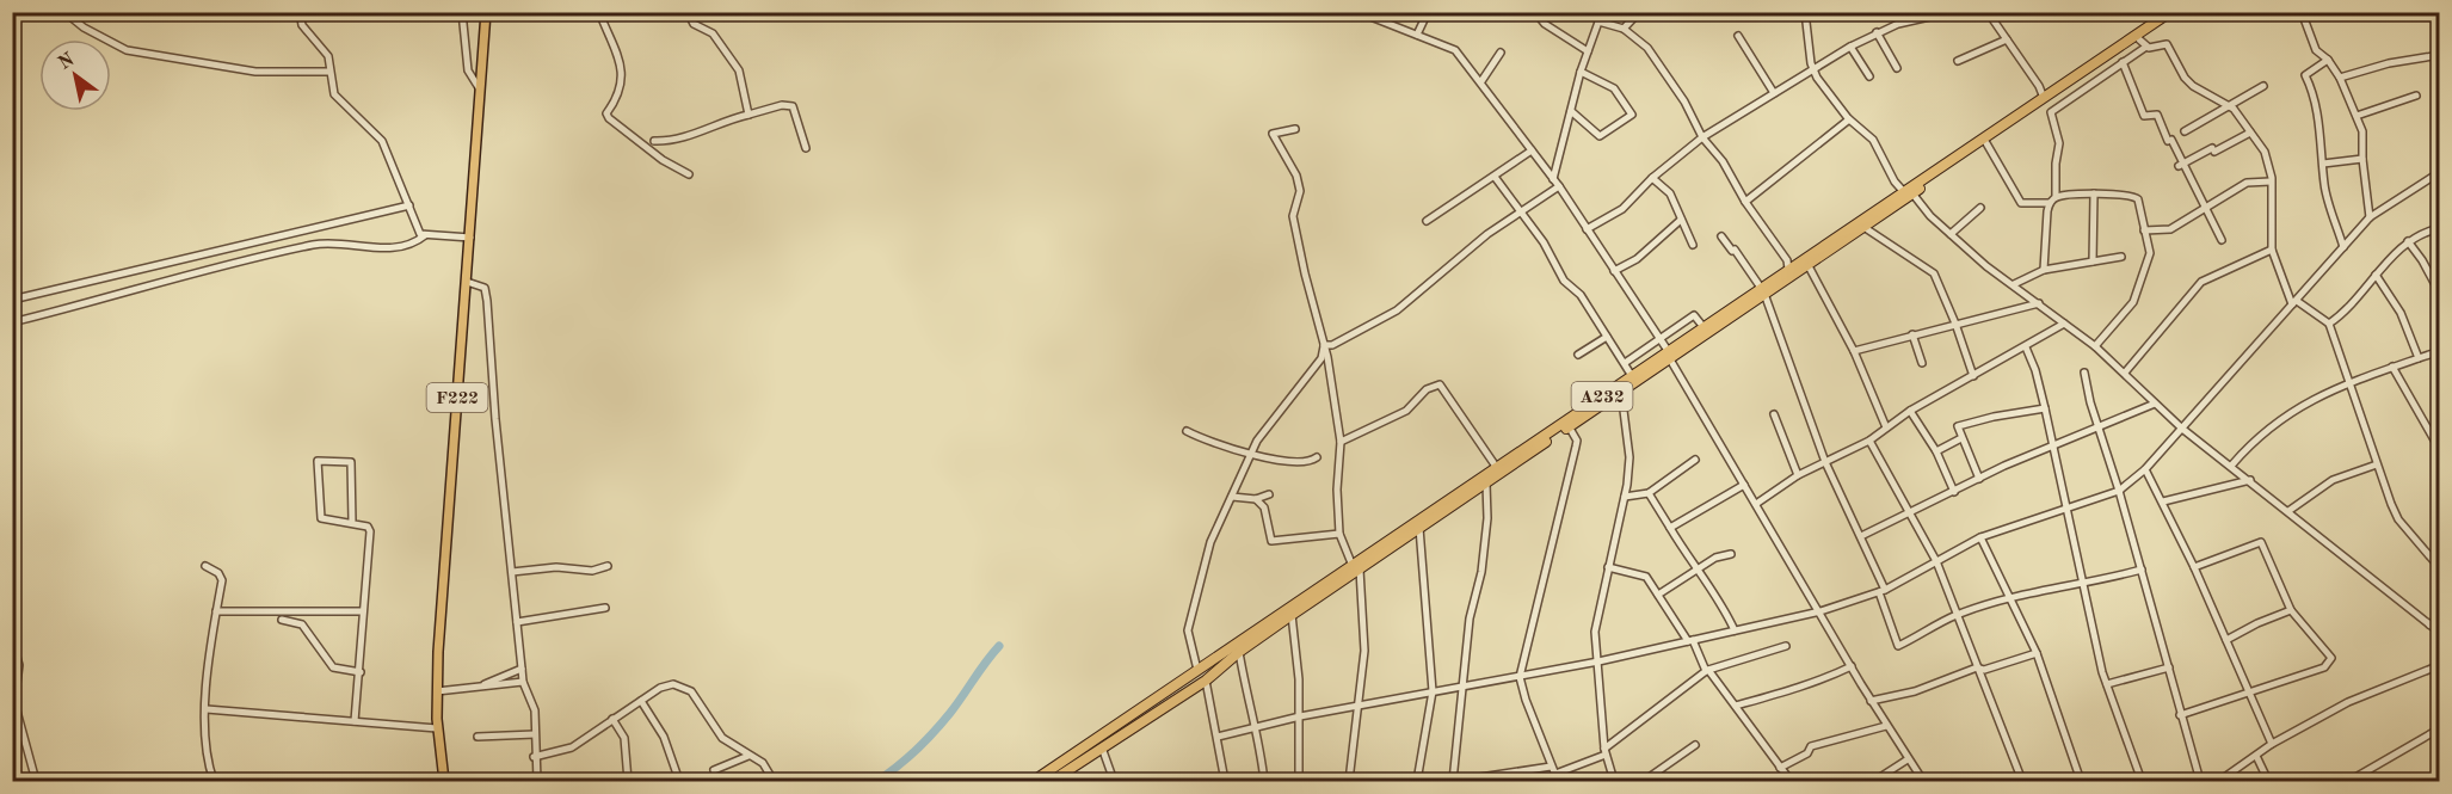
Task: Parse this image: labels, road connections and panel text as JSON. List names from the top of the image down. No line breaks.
{"streets":{"highway":["A232"],"main road":["F222"]},"north":"top left"}
